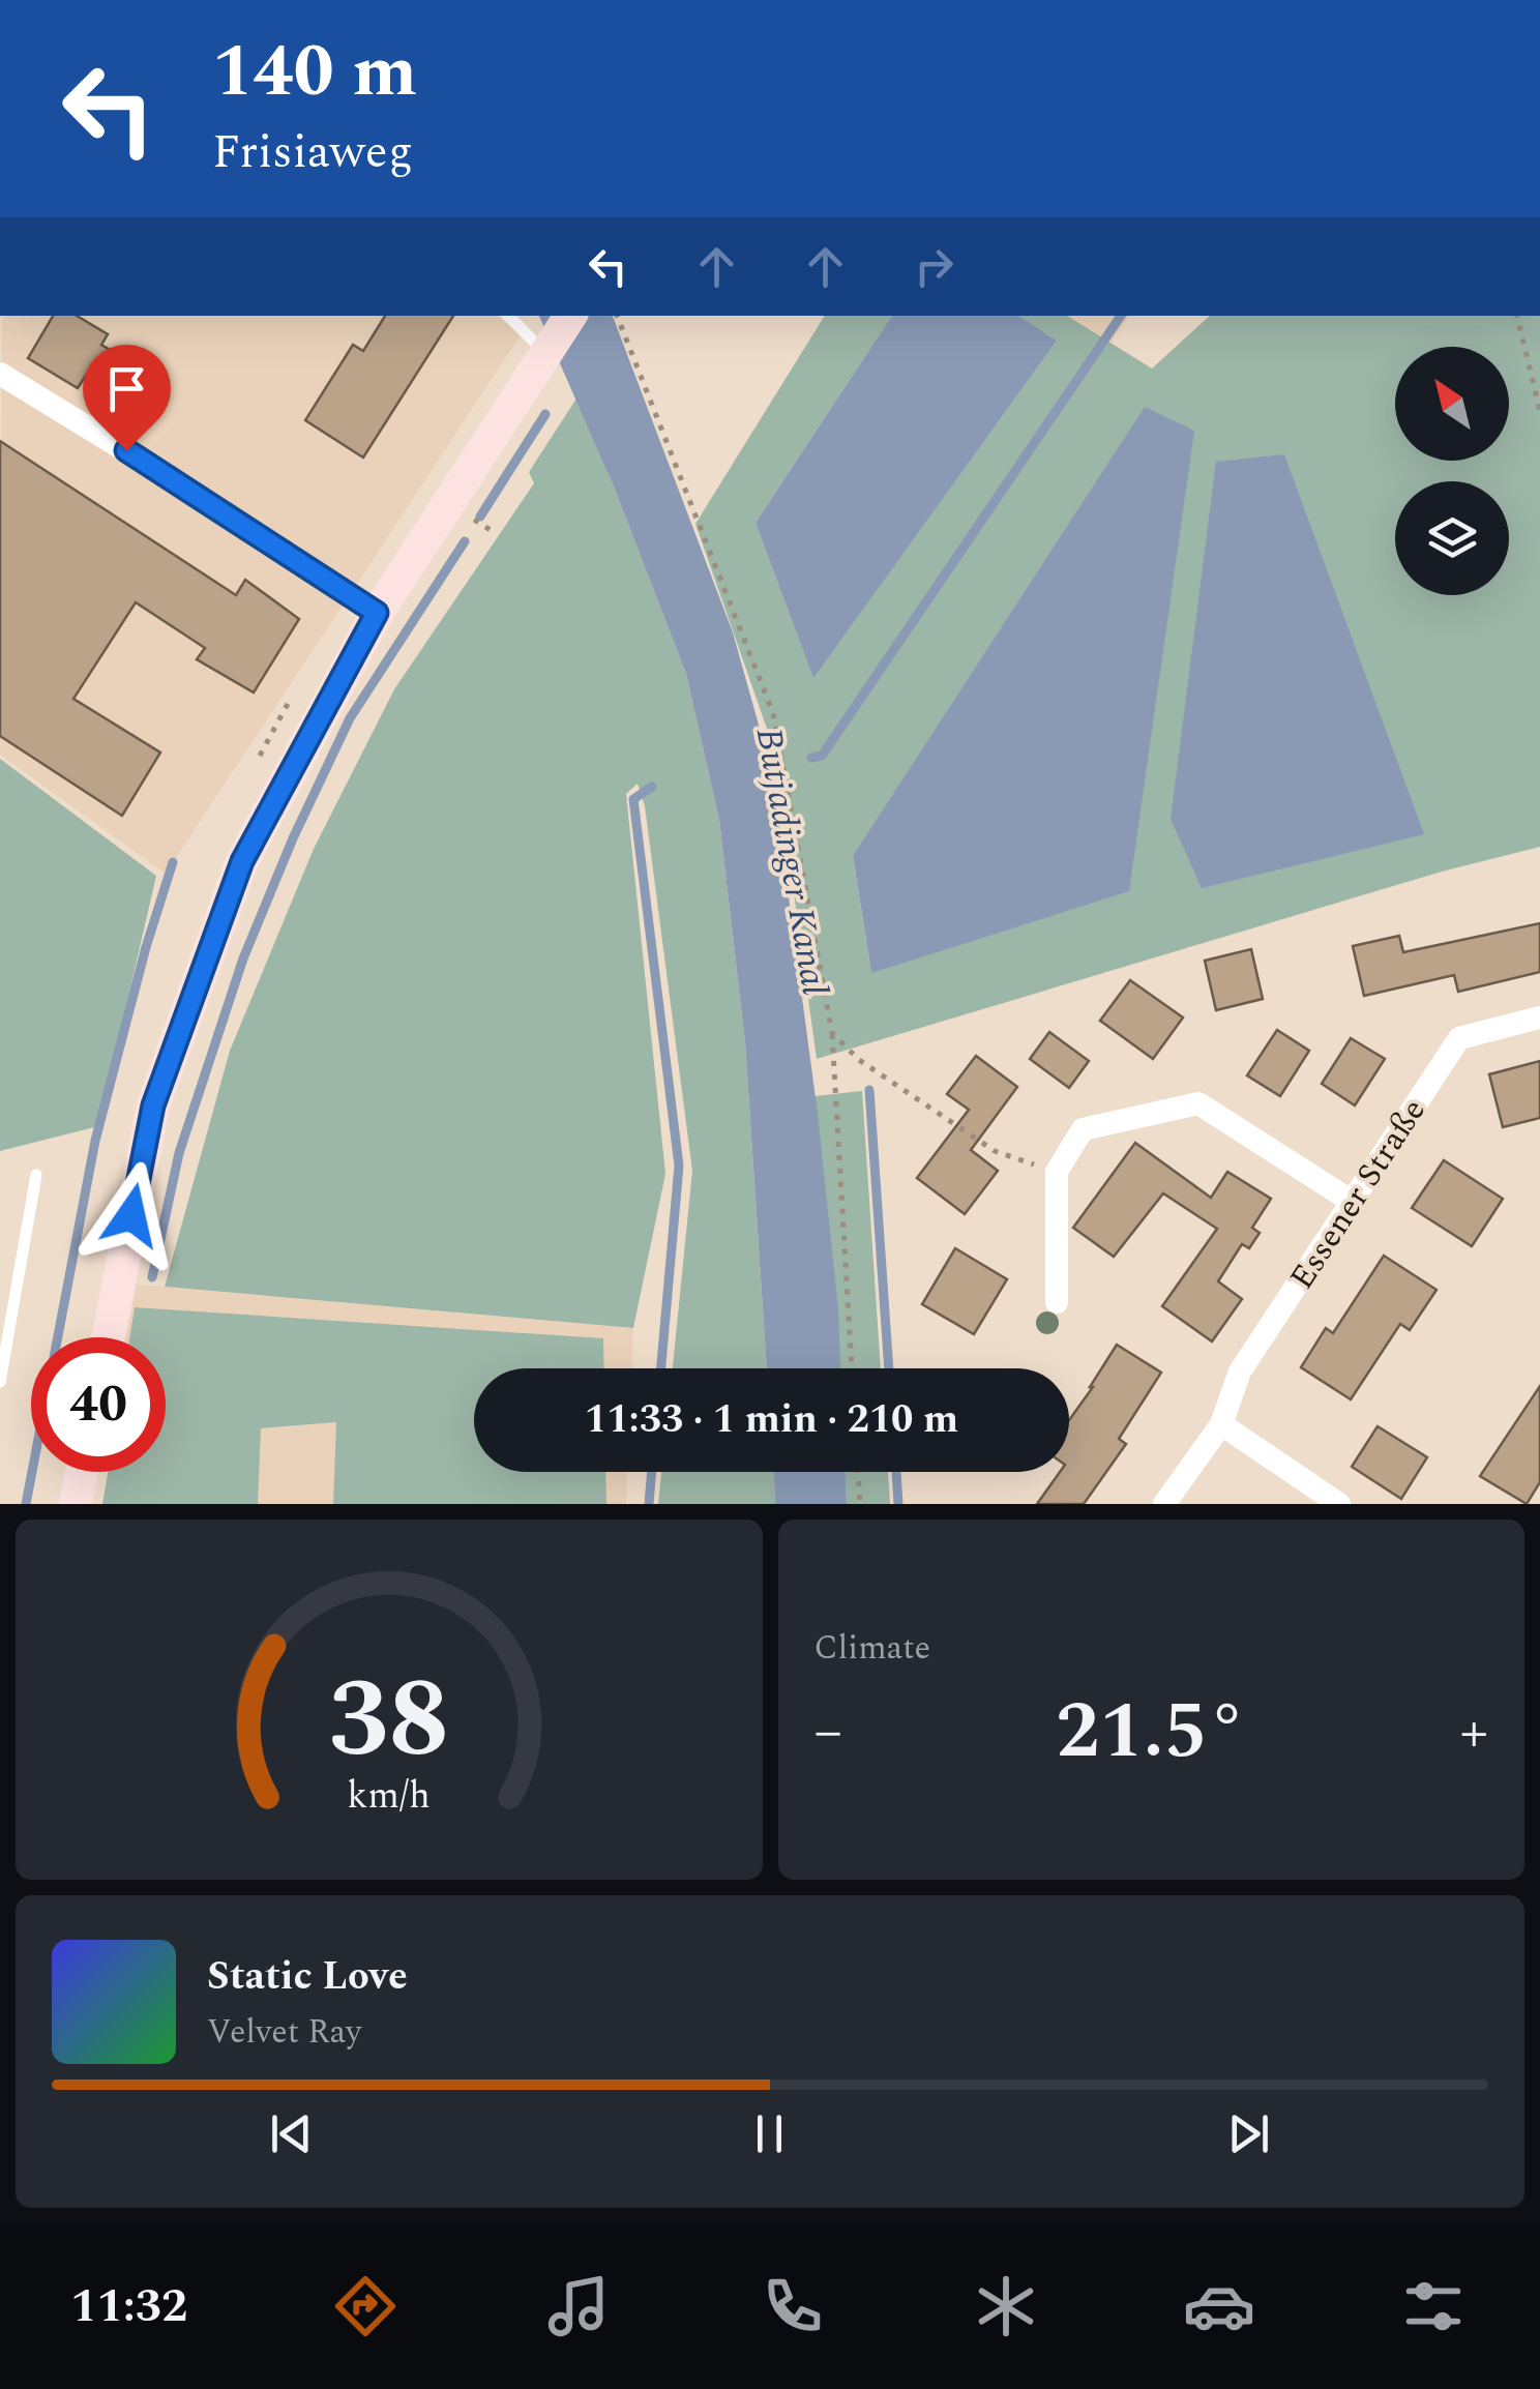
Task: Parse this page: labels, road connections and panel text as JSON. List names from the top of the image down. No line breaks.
{"streets":{"street":["Essener Straße"]},"water":["Butjadinger Kanal"],"north":"top left","page":{"turn":["140 m","Frisiaweg"],"limit":"40","trip":"11:33 · 1 min · 210 m","tile":"Climate","heat":["−","21.5°","+"],"song":["Static Love","Velvet Ray"],"tabs":"11:32","gauge":["38","km/h"]}}
